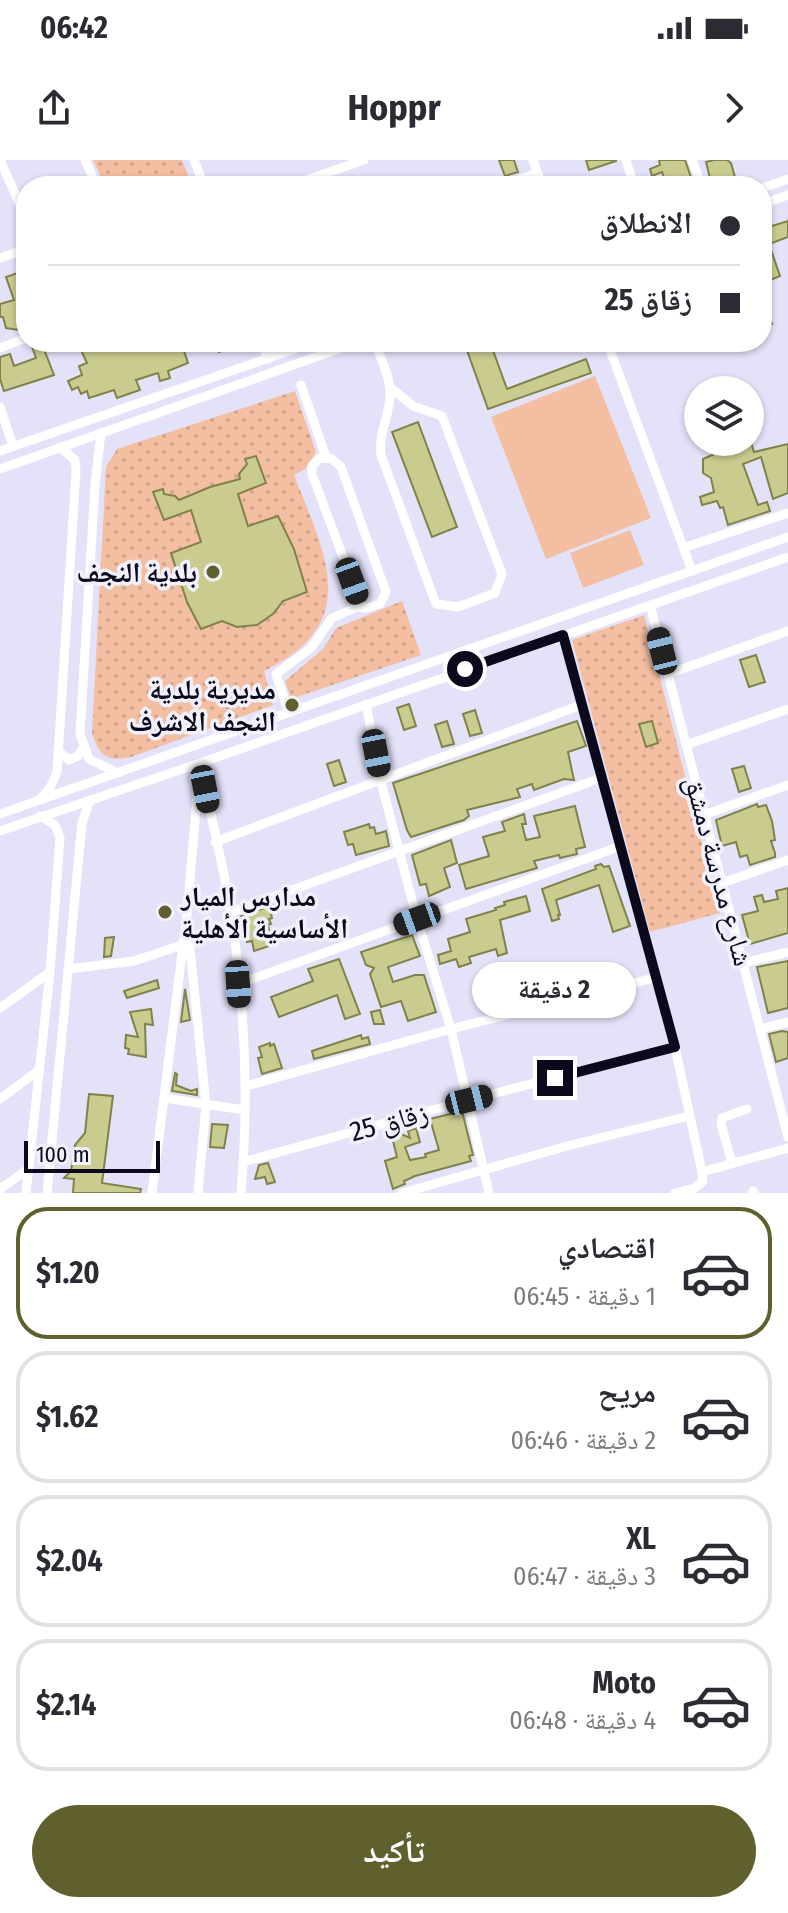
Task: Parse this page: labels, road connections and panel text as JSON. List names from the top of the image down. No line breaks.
{"streets":{"street":["شارع مدرسة دمشق","زقاق 25"]},"places":["بلدية النجف","مديرية بلدية النجف الاشرف","مدارس الميار الأساسية الأهلية"],"scale_bar":"100 m","page":{"status":"06:42","header":"Hoppr","banner":["الانطلاق","زقاق 25"],"bubble":"2 دقيقة","scale":"100 m","list":[{"name":"اقتصادي","note":"1 دقيقة · 06:45","value":"$1.20"},{"name":"مريح","note":"2 دقيقة · 06:46","value":"$1.62"},{"name":"XL","note":"3 دقيقة · 06:47","value":"$2.04"},{"name":"Moto","note":"4 دقيقة · 06:48","value":"$2.14"}],"buttons":"تأكيد"}}
